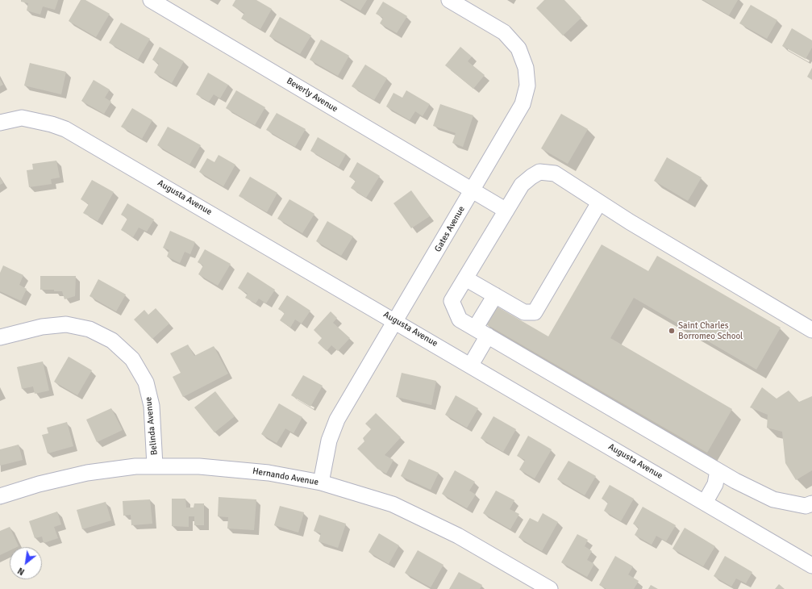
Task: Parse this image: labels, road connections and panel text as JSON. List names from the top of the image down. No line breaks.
{"streets":{"street":["Beverly Avenue","Augusta Avenue","Gates Avenue","Belinda Avenue","Hernando Avenue"]},"crossings":[["Beverly Avenue","Gates Avenue"],["Augusta Avenue","Gates Avenue"],["Gates Avenue","Hernando Avenue"],["Belinda Avenue","Hernando Avenue"]],"places":["Saint Charles Borromeo School"],"north":"bottom left"}
